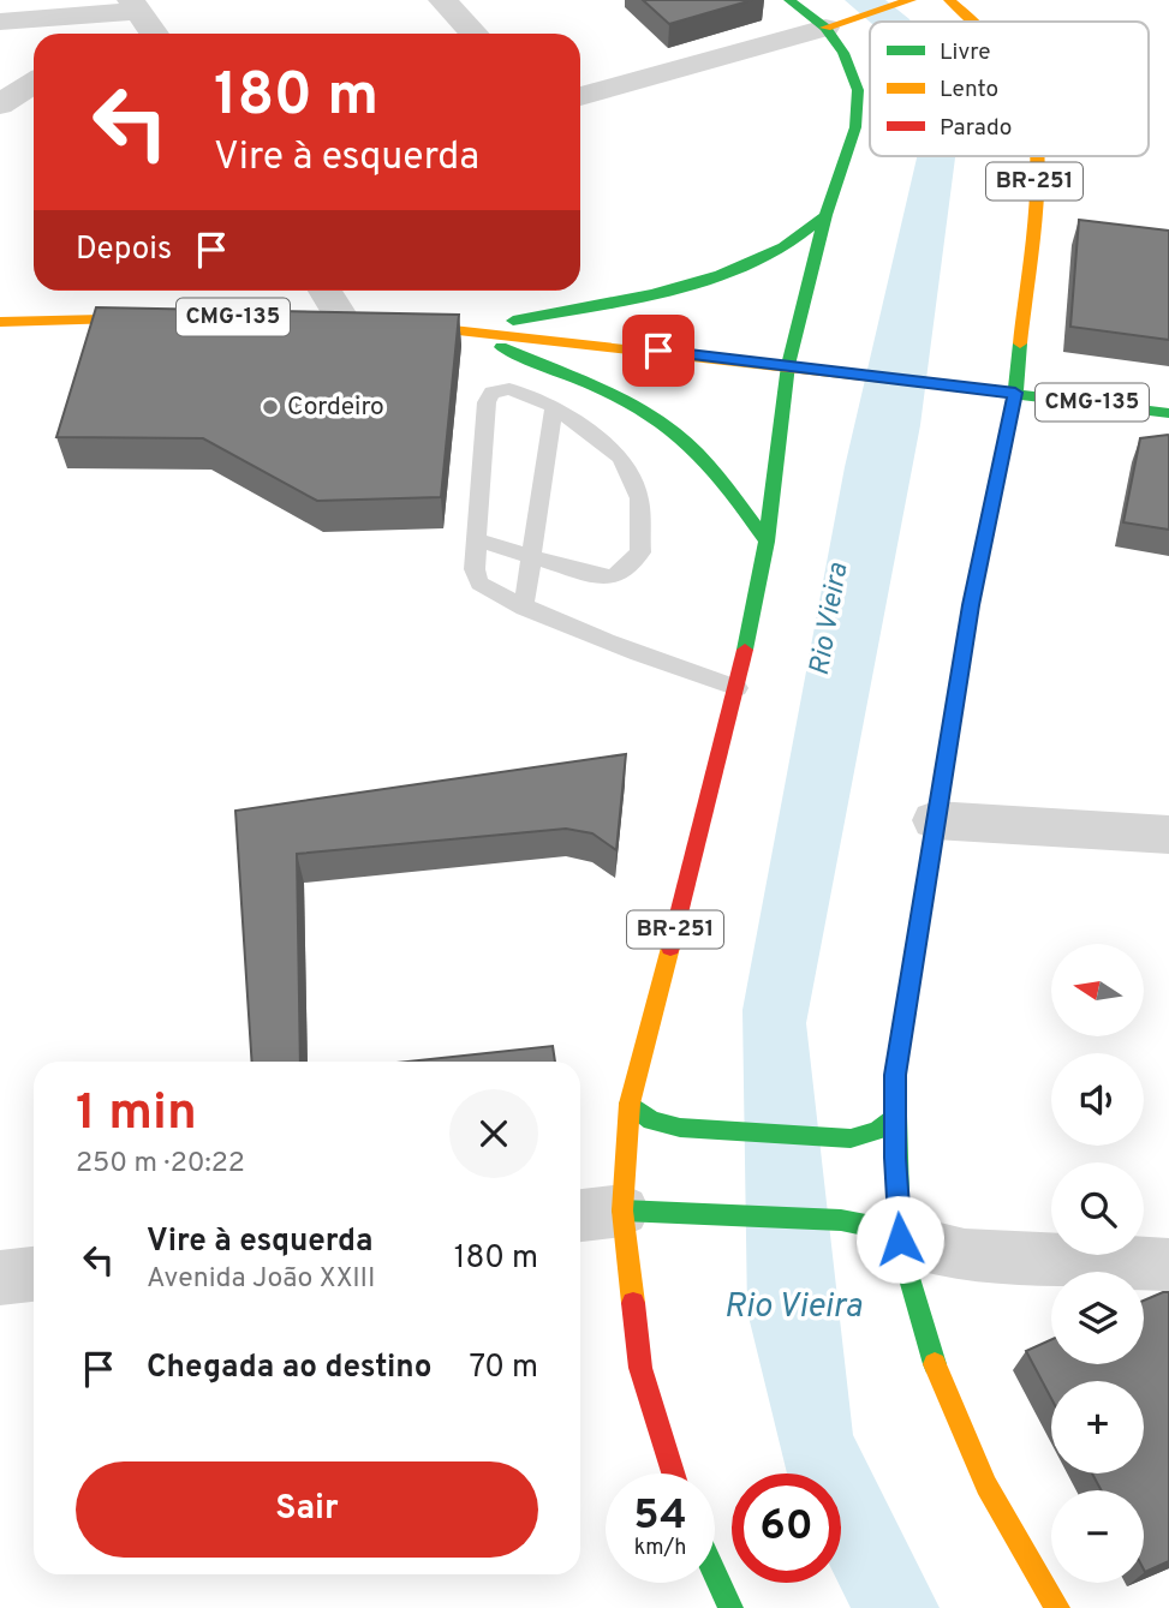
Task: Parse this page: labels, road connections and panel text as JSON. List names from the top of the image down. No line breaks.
{"streets":{"main road":["BR-251","CMG-135"]},"crossings":[["BR-251","CMG-135"]],"water":["Rio Vieira"],"places":["Cordeiro"],"legend":["Livre","Lento","Parado"],"north":"left","page":{"turn":["180 m","Vire à esquerda"],"then":"Depois","map_buttons":["+","−"],"heading":["1 min","250 m · 20:22"],"list":[{"name":"Vire à esquerda","note":"Avenida João XXIII","value":"180 m"},{"name":"Chegada ao destino","value":"70 m"}],"buttons":"Sair","speed":"54 km/h","limit":"60"}}
